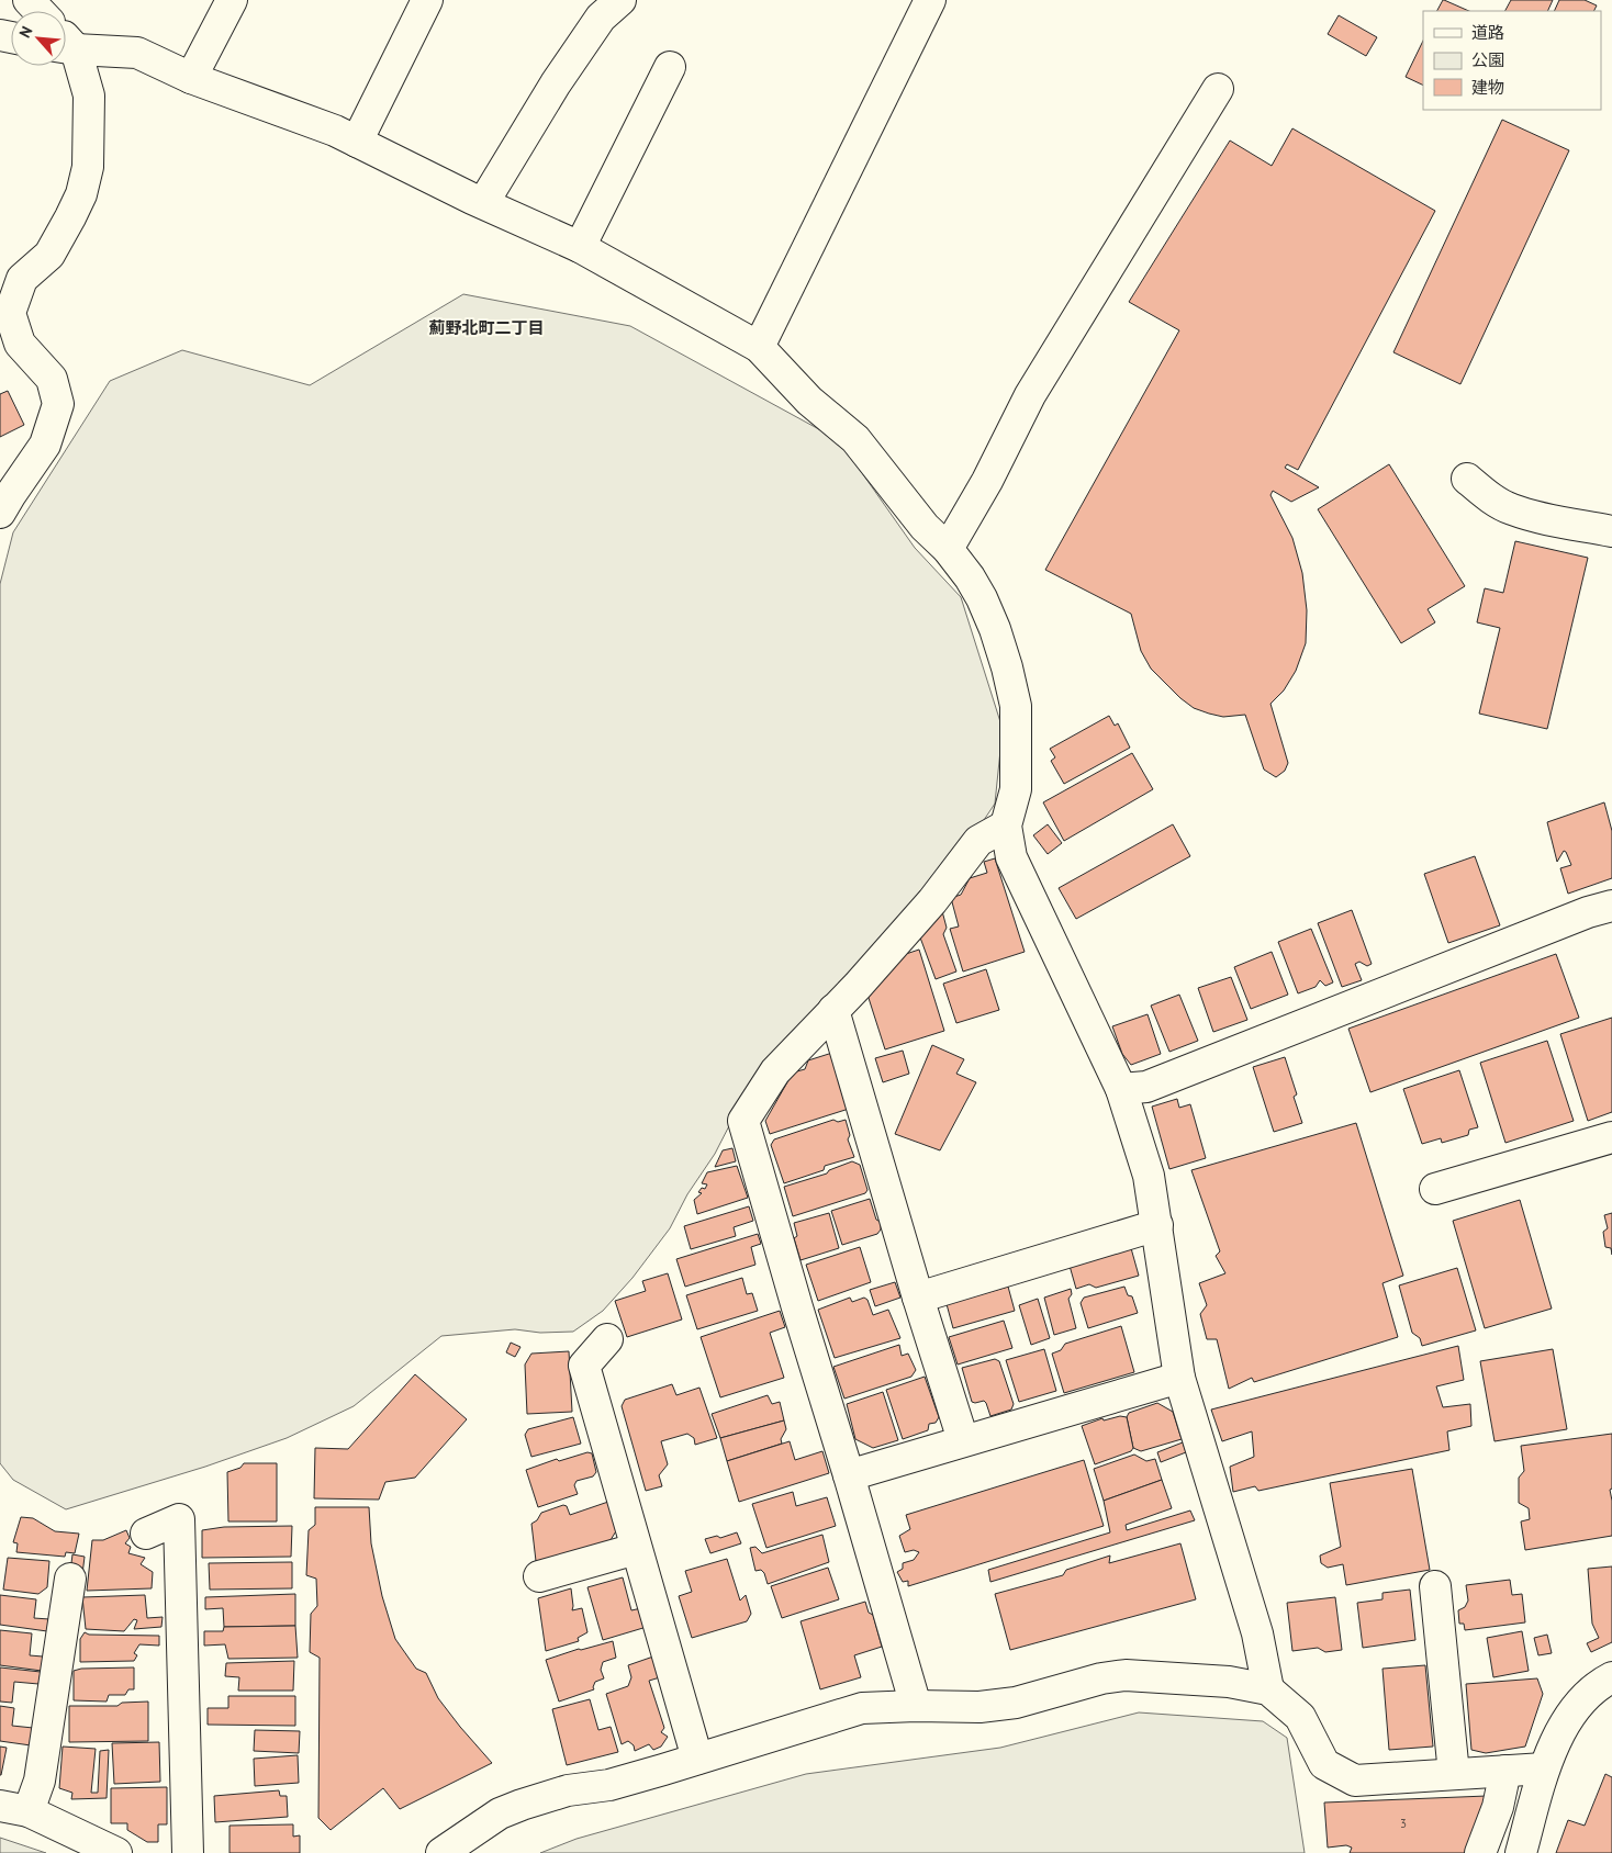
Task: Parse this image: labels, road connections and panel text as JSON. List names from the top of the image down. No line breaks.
{"districts":["薊野北町二丁目"],"house_numbers":["3"],"legend":["道路","公園","建物"],"north":"top left"}
